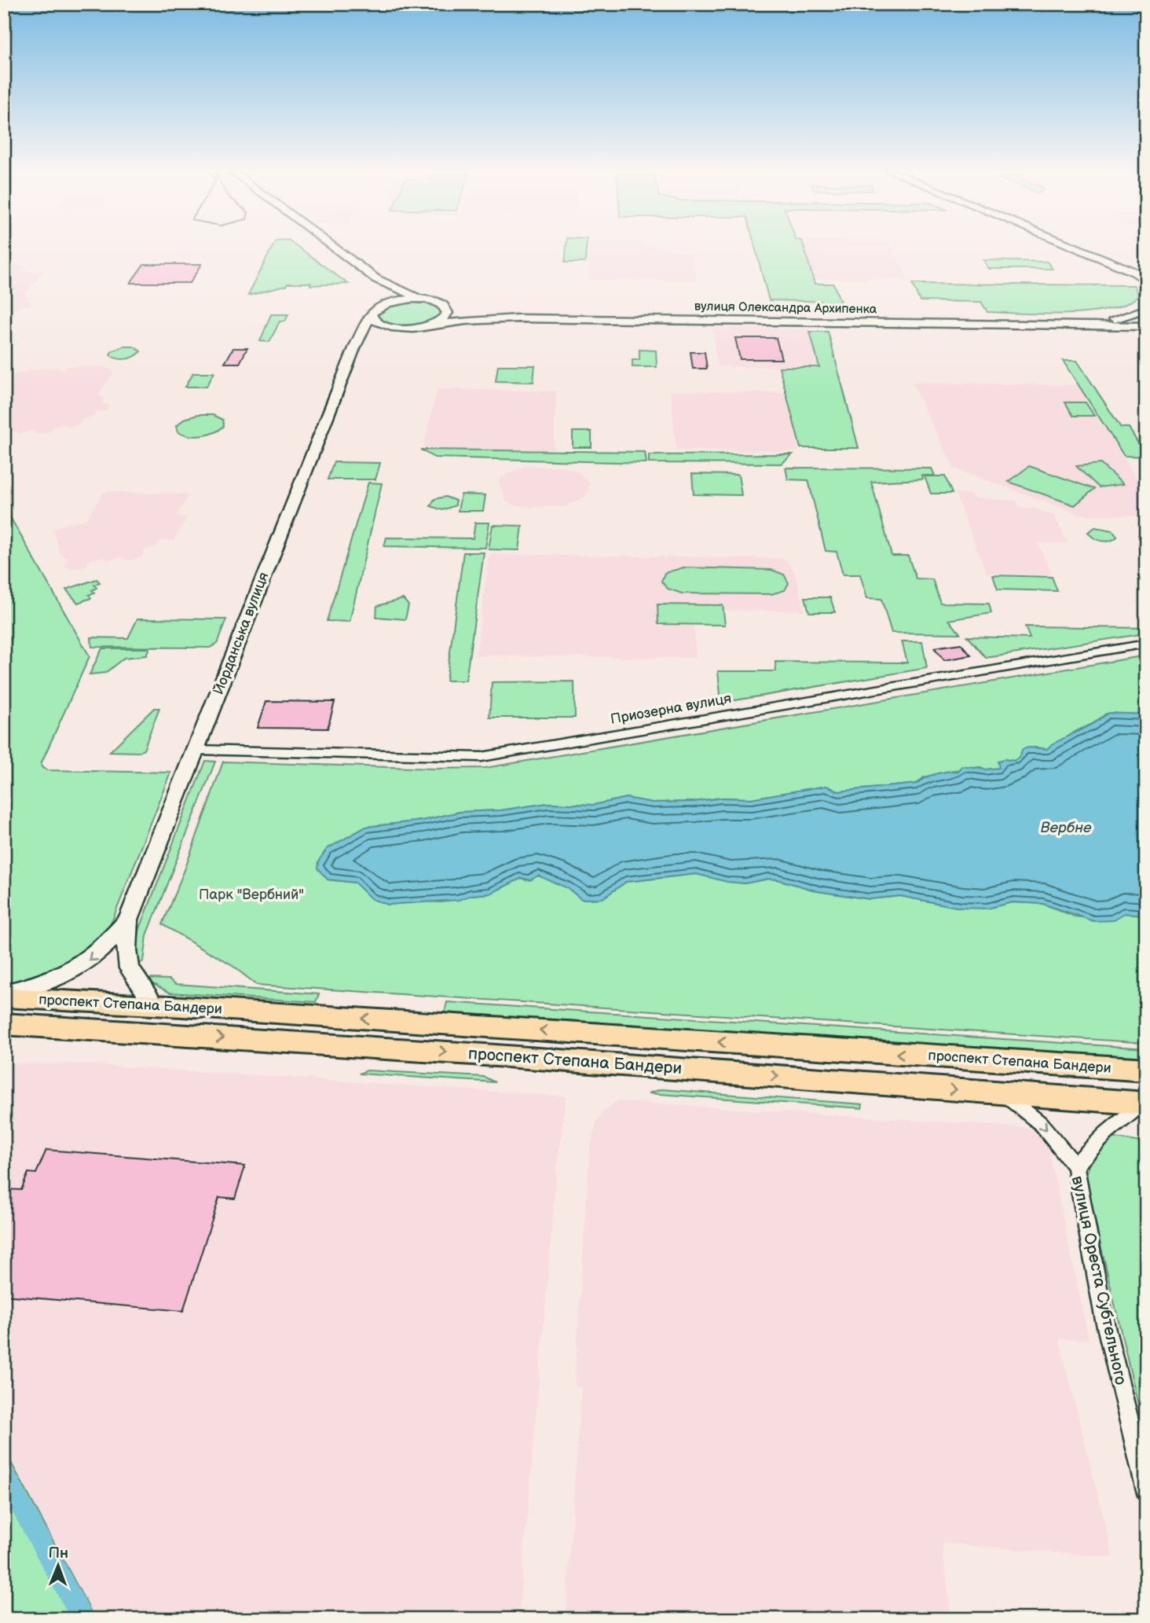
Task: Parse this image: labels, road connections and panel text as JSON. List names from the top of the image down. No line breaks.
{"streets":{"main road":["вулиця Олександра Архипенка","Йорданська вулиця","проспект Степана Бандери"],"street":["Приозерна вулиця","вулиця Ореста Субтельного"]},"crossings":[["Йорданська вулиця","Приозерна вулиця"],["Йорданська вулиця","проспект Степана Бандери"],["проспект Степана Бандери","вулиця Ореста Субтельного"]],"water":["Вербне"],"parks":["Парк \"Вербний\""],"north":"top"}
